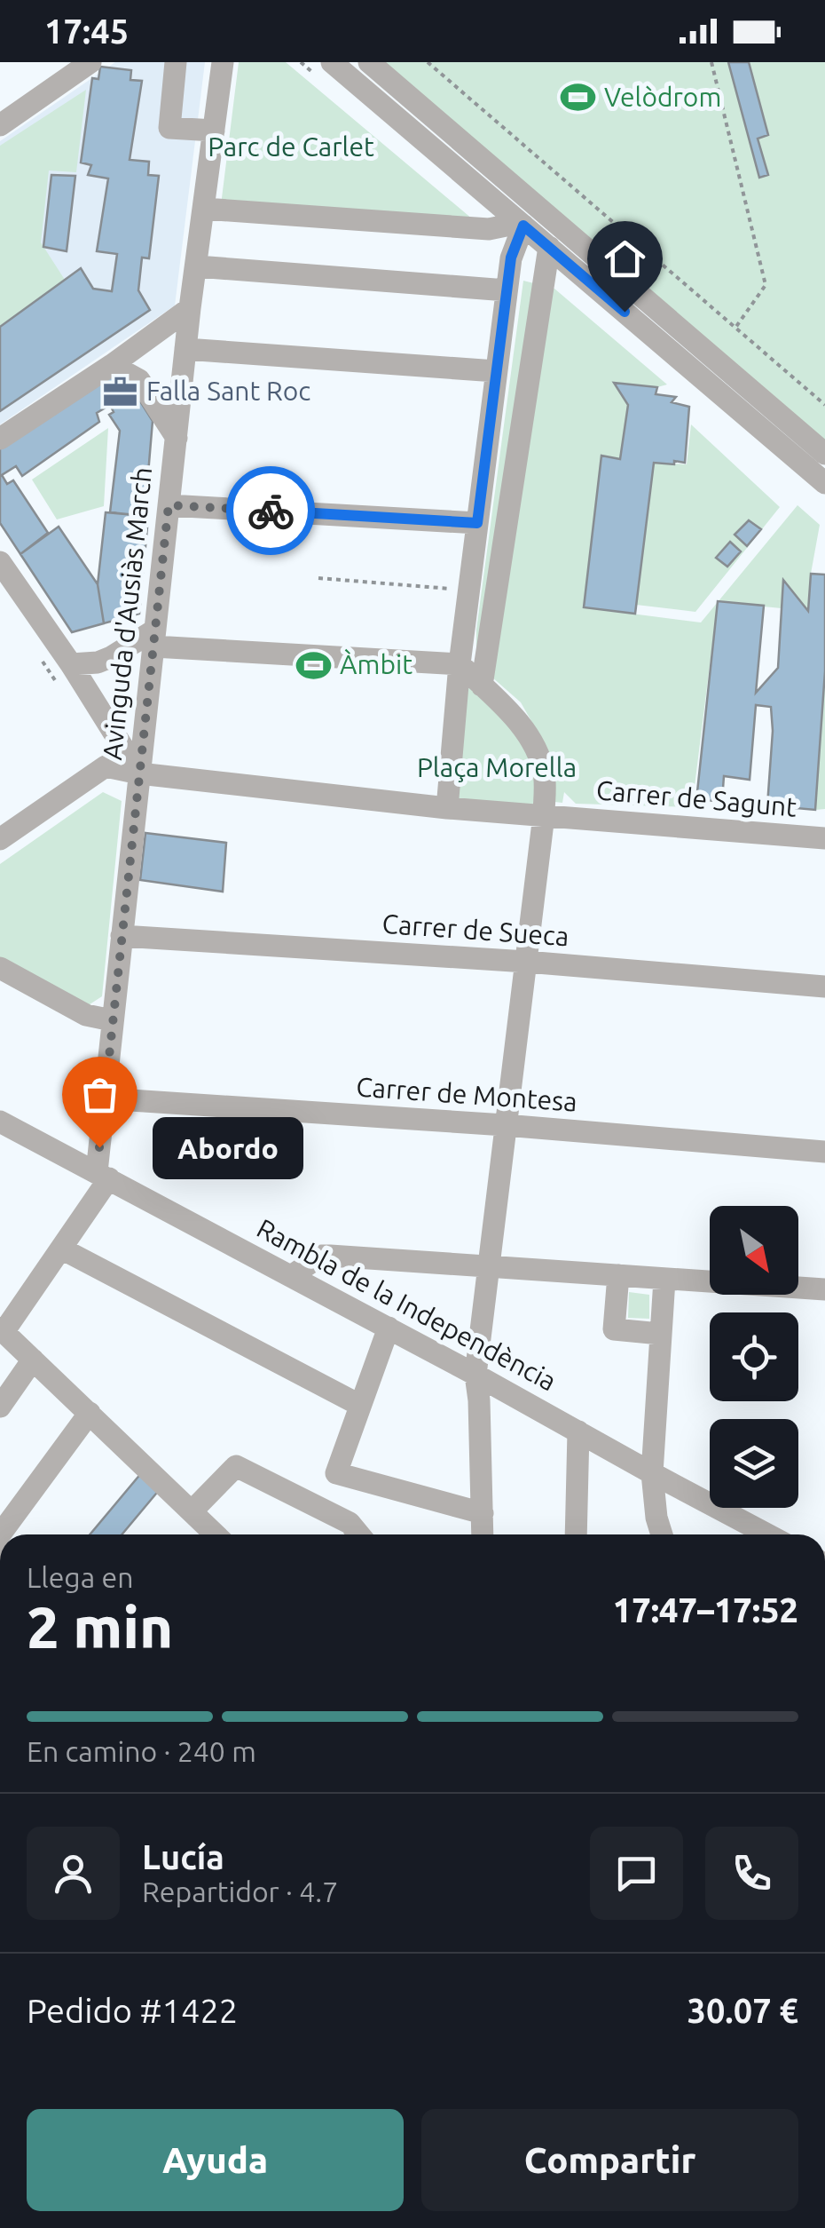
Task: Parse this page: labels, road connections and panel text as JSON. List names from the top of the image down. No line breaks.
{"streets":{"street":["Avinguda d'Ausiàs March","Carrer de Sagunt","Carrer de Sueca","Carrer de Montesa","Rambla de la Independència"]},"crossings":[["Avinguda d'Ausiàs March","Carrer de Sagunt"],["Avinguda d'Ausiàs March","Carrer de Sueca"],["Avinguda d'Ausiàs March","Carrer de Montesa"],["Avinguda d'Ausiàs March","Rambla de la Independència"]],"parks":["Parc de Carlet","Plaça Morella"],"places":{"sports":["Velòdrom","Àmbit"],"office":["Falla Sant Roc"],"other":["Abordo"]},"north":"bottom right","page":{"status":"17:45","bubble":"Abordo","heading":["2 min","Llega en","17:47–17:52"],"panel":["Lucía","Repartidor · 4.7","Pedido #1422","30.07 €"],"bar":"En camino · 240 m","buttons":["Ayuda","Compartir"]}}
